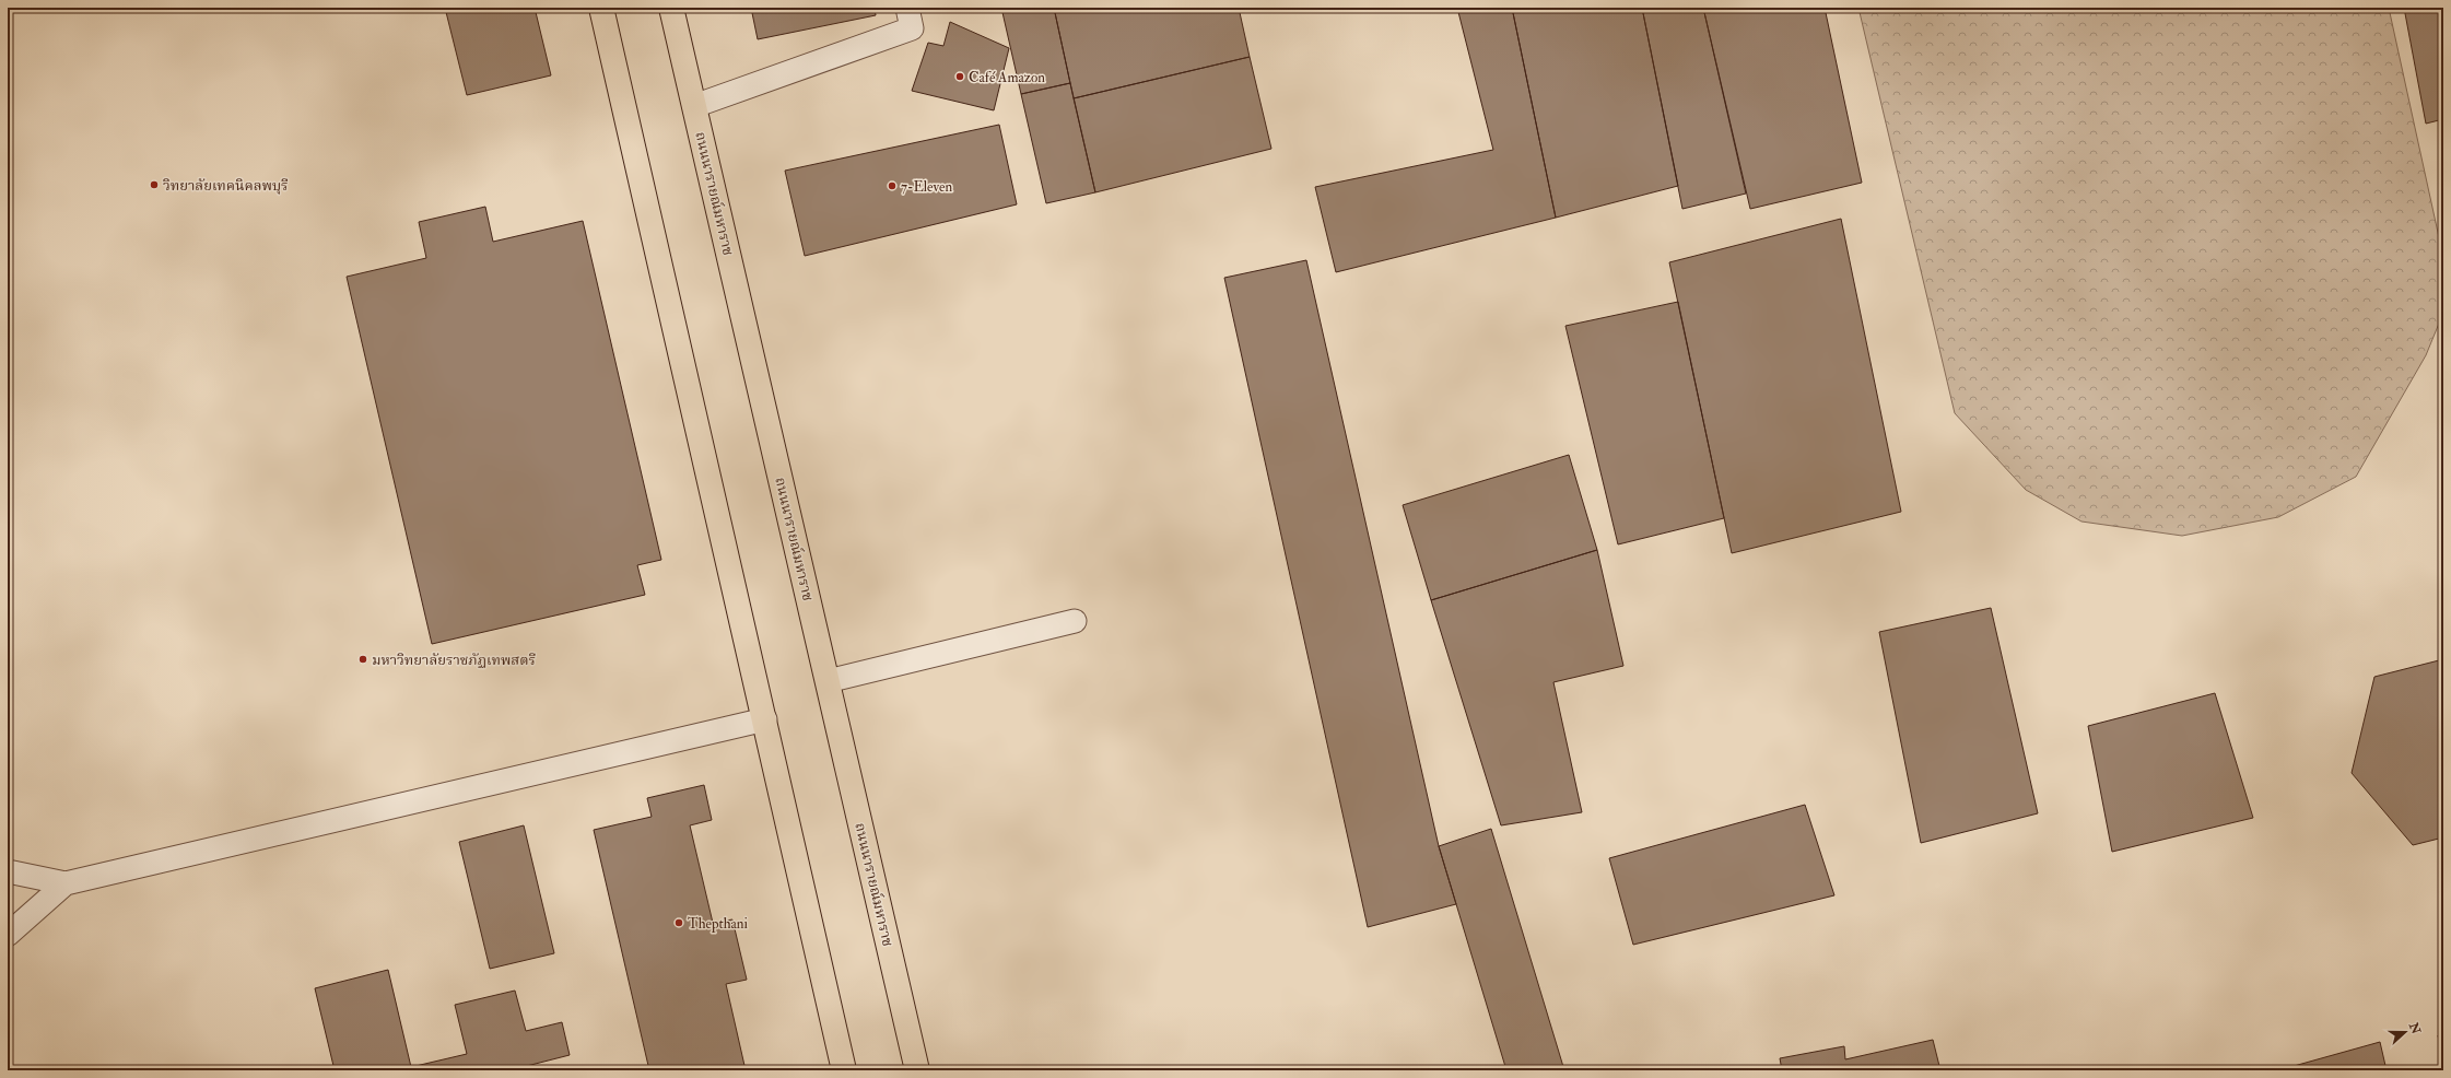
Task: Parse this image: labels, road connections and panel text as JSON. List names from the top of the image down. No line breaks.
{"streets":{"main road":["ถนนนารายณ์มหาราช"]},"places":["Café Amazon","วิทยาลัยเทคนิคลพบุรี","7-Eleven","มหาวิทยาลัยราชภัฏเทพสตรี","Thepthani"],"north":"right"}
